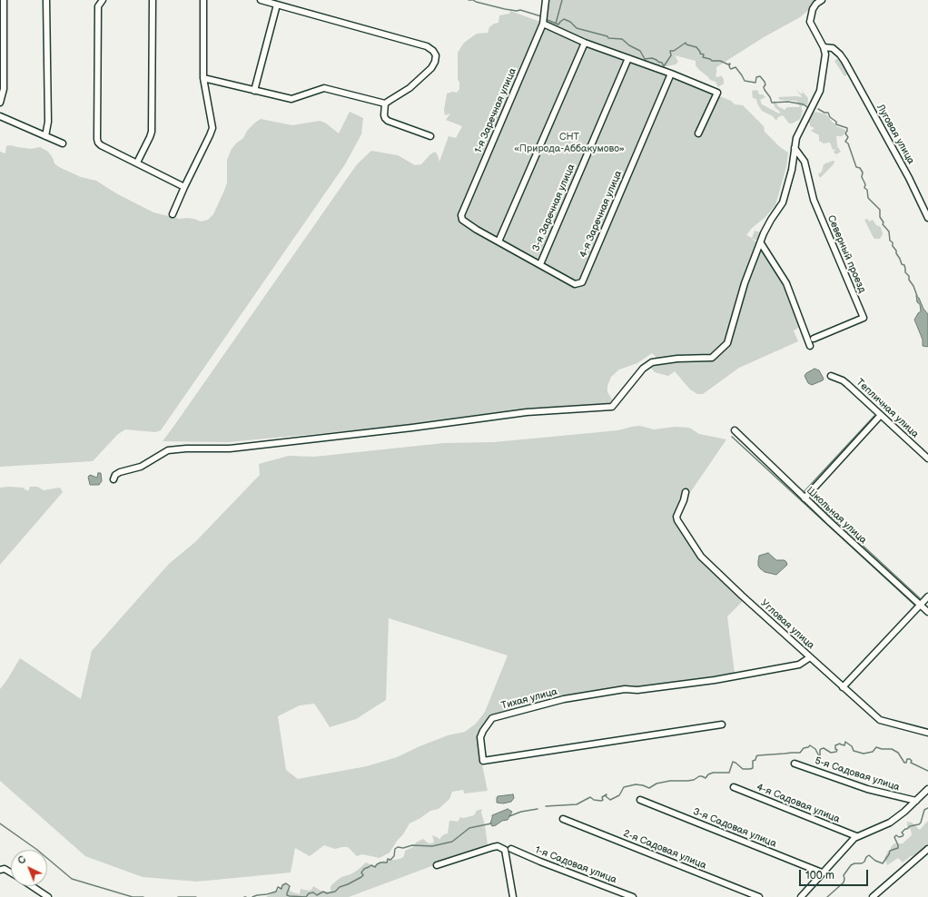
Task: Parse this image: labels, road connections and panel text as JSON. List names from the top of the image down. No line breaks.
{"streets":{"street":["1-я Заречная улица","Луговая улица","3-я Заречная улица","4-я Заречная улица","Северный проезд","Тепличная улица","Школьная улица","Угловая улица","Тихая улица","5-я Садовая улица","4-я Садовая улица","3-я Садовая улица","2-я Садовая улица","1-я Садовая улица"]},"crossings":[["3-я Заречная улица","4-я Заречная улица"],["Угловая улица","Тихая улица"]],"parks":["СНТ «Природа-Аббакумово»"],"scale_bar":"100 m","north":"top left"}
